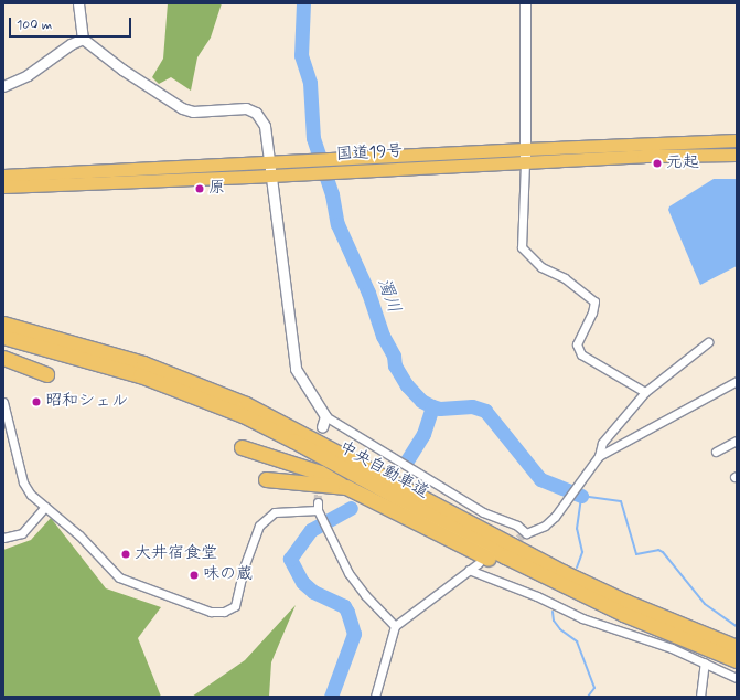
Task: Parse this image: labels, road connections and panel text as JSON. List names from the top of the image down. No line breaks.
{"streets":{"highway":["国道19号","中央自動車道"]},"water":["濁川"],"places":["元起","原","昭和シェル","大井宿食堂","味の蔵"],"scale_bar":"100 m"}
